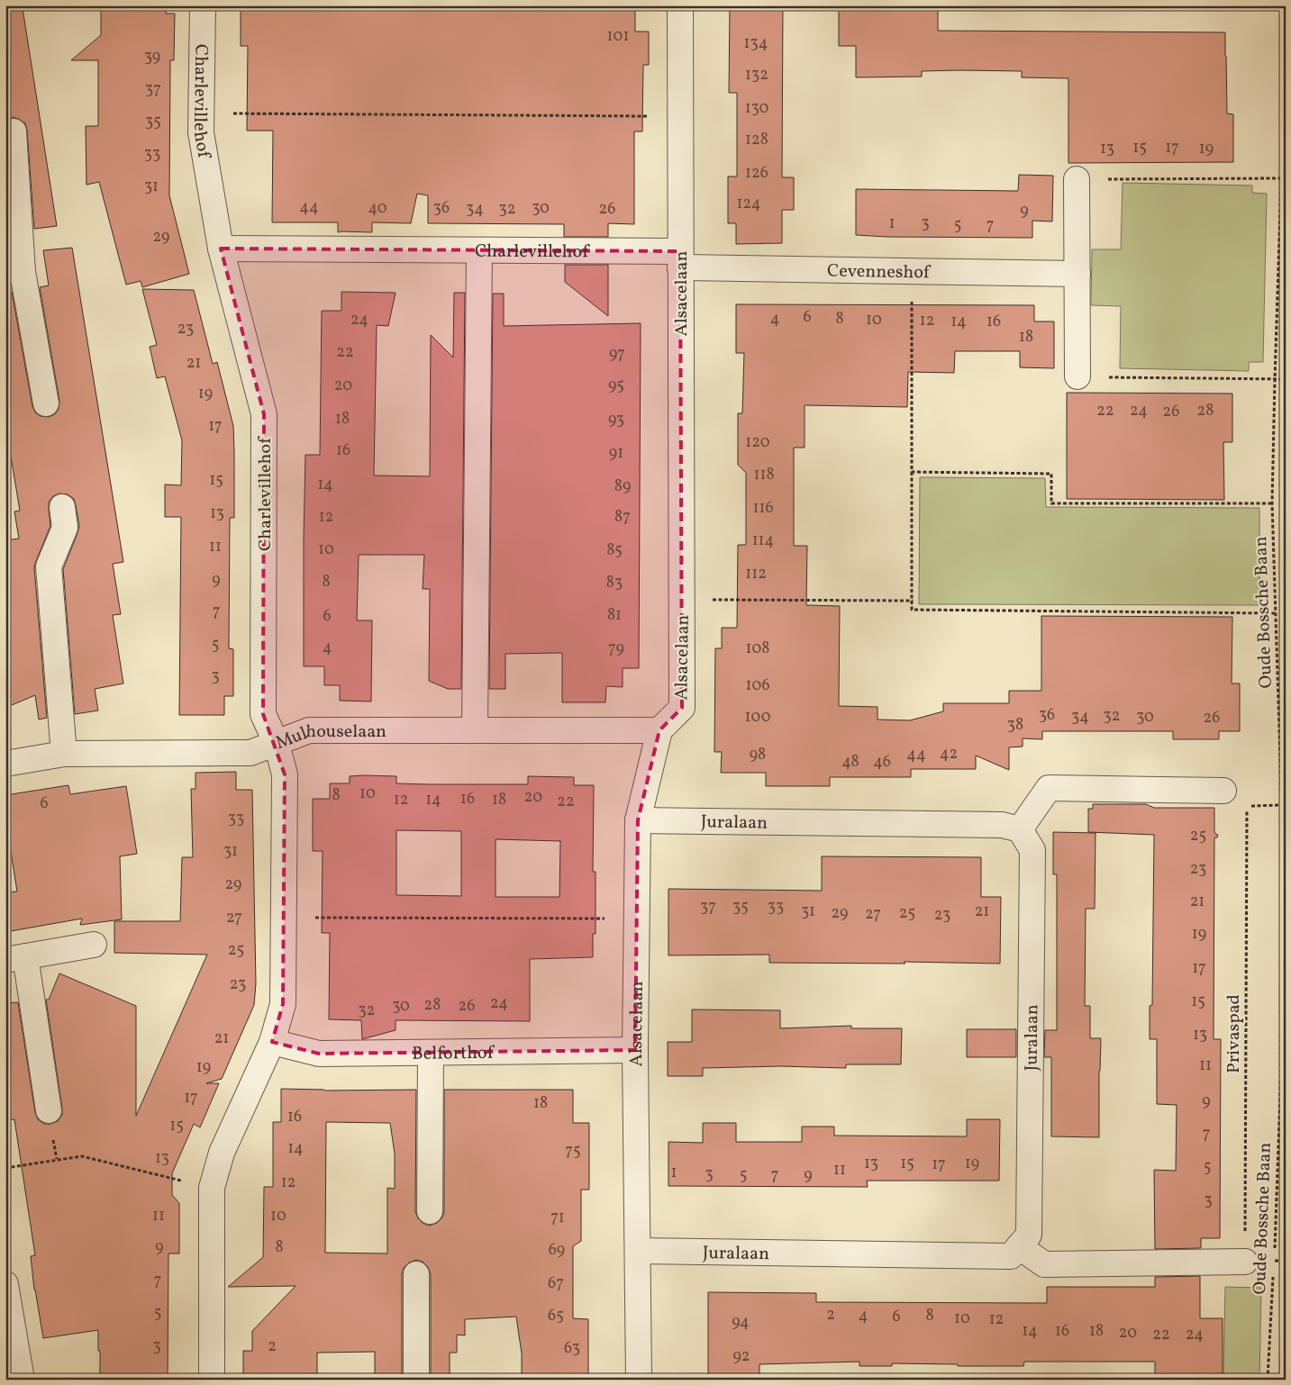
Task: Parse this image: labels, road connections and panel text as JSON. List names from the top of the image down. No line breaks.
{"streets":{"street":["Charlevillehof","Cevenneshof","Alsacelaan","Mulhouselaan","Juralaan","Belforthof"],"path":["Oude Bossche Baan","Privaspad"]},"crossings":[["Charlevillehof","Cevenneshof"],["Charlevillehof","Alsacelaan"],["Charlevillehof","Mulhouselaan"],["Cevenneshof","Alsacelaan"],["Alsacelaan","Mulhouselaan"],["Alsacelaan","Juralaan"],["Alsacelaan","Belforthof"]],"house_numbers":["101","134","39","132","37","130","35","128","15","17","13","19","33","126","31","124","44","40","36","30","34","32","26","9","1","3","5","7","29","6","4","8","24","10","12","14","16","23","18","22","97","21","20","95","19","22","24","28","26","18","93","17","120","16","91","118","15","14","89","116","13","12","87","114","11","10","85","112","9","8","83","7","81","6","5","4","79","108","3","106","36","32","100","34","30","26","38","42","98","44","48","46","10","8","20","16","12","14","18","22","6","33","25","31","23","29","21","37","35","33","31","21","29","25","27","23","27","19","25","17","23","15","24","28","30","26","32","13","21","11","19","17","9","18","16","15","7","14","75","13","13","15","19","17","5","11","1","3","5","7","9","12","3","11","10","71","9","8","69","7","67","5","2","65","4","8","6","10","12","94","14","16","18","20","22","24","3","2","63","92"]}
